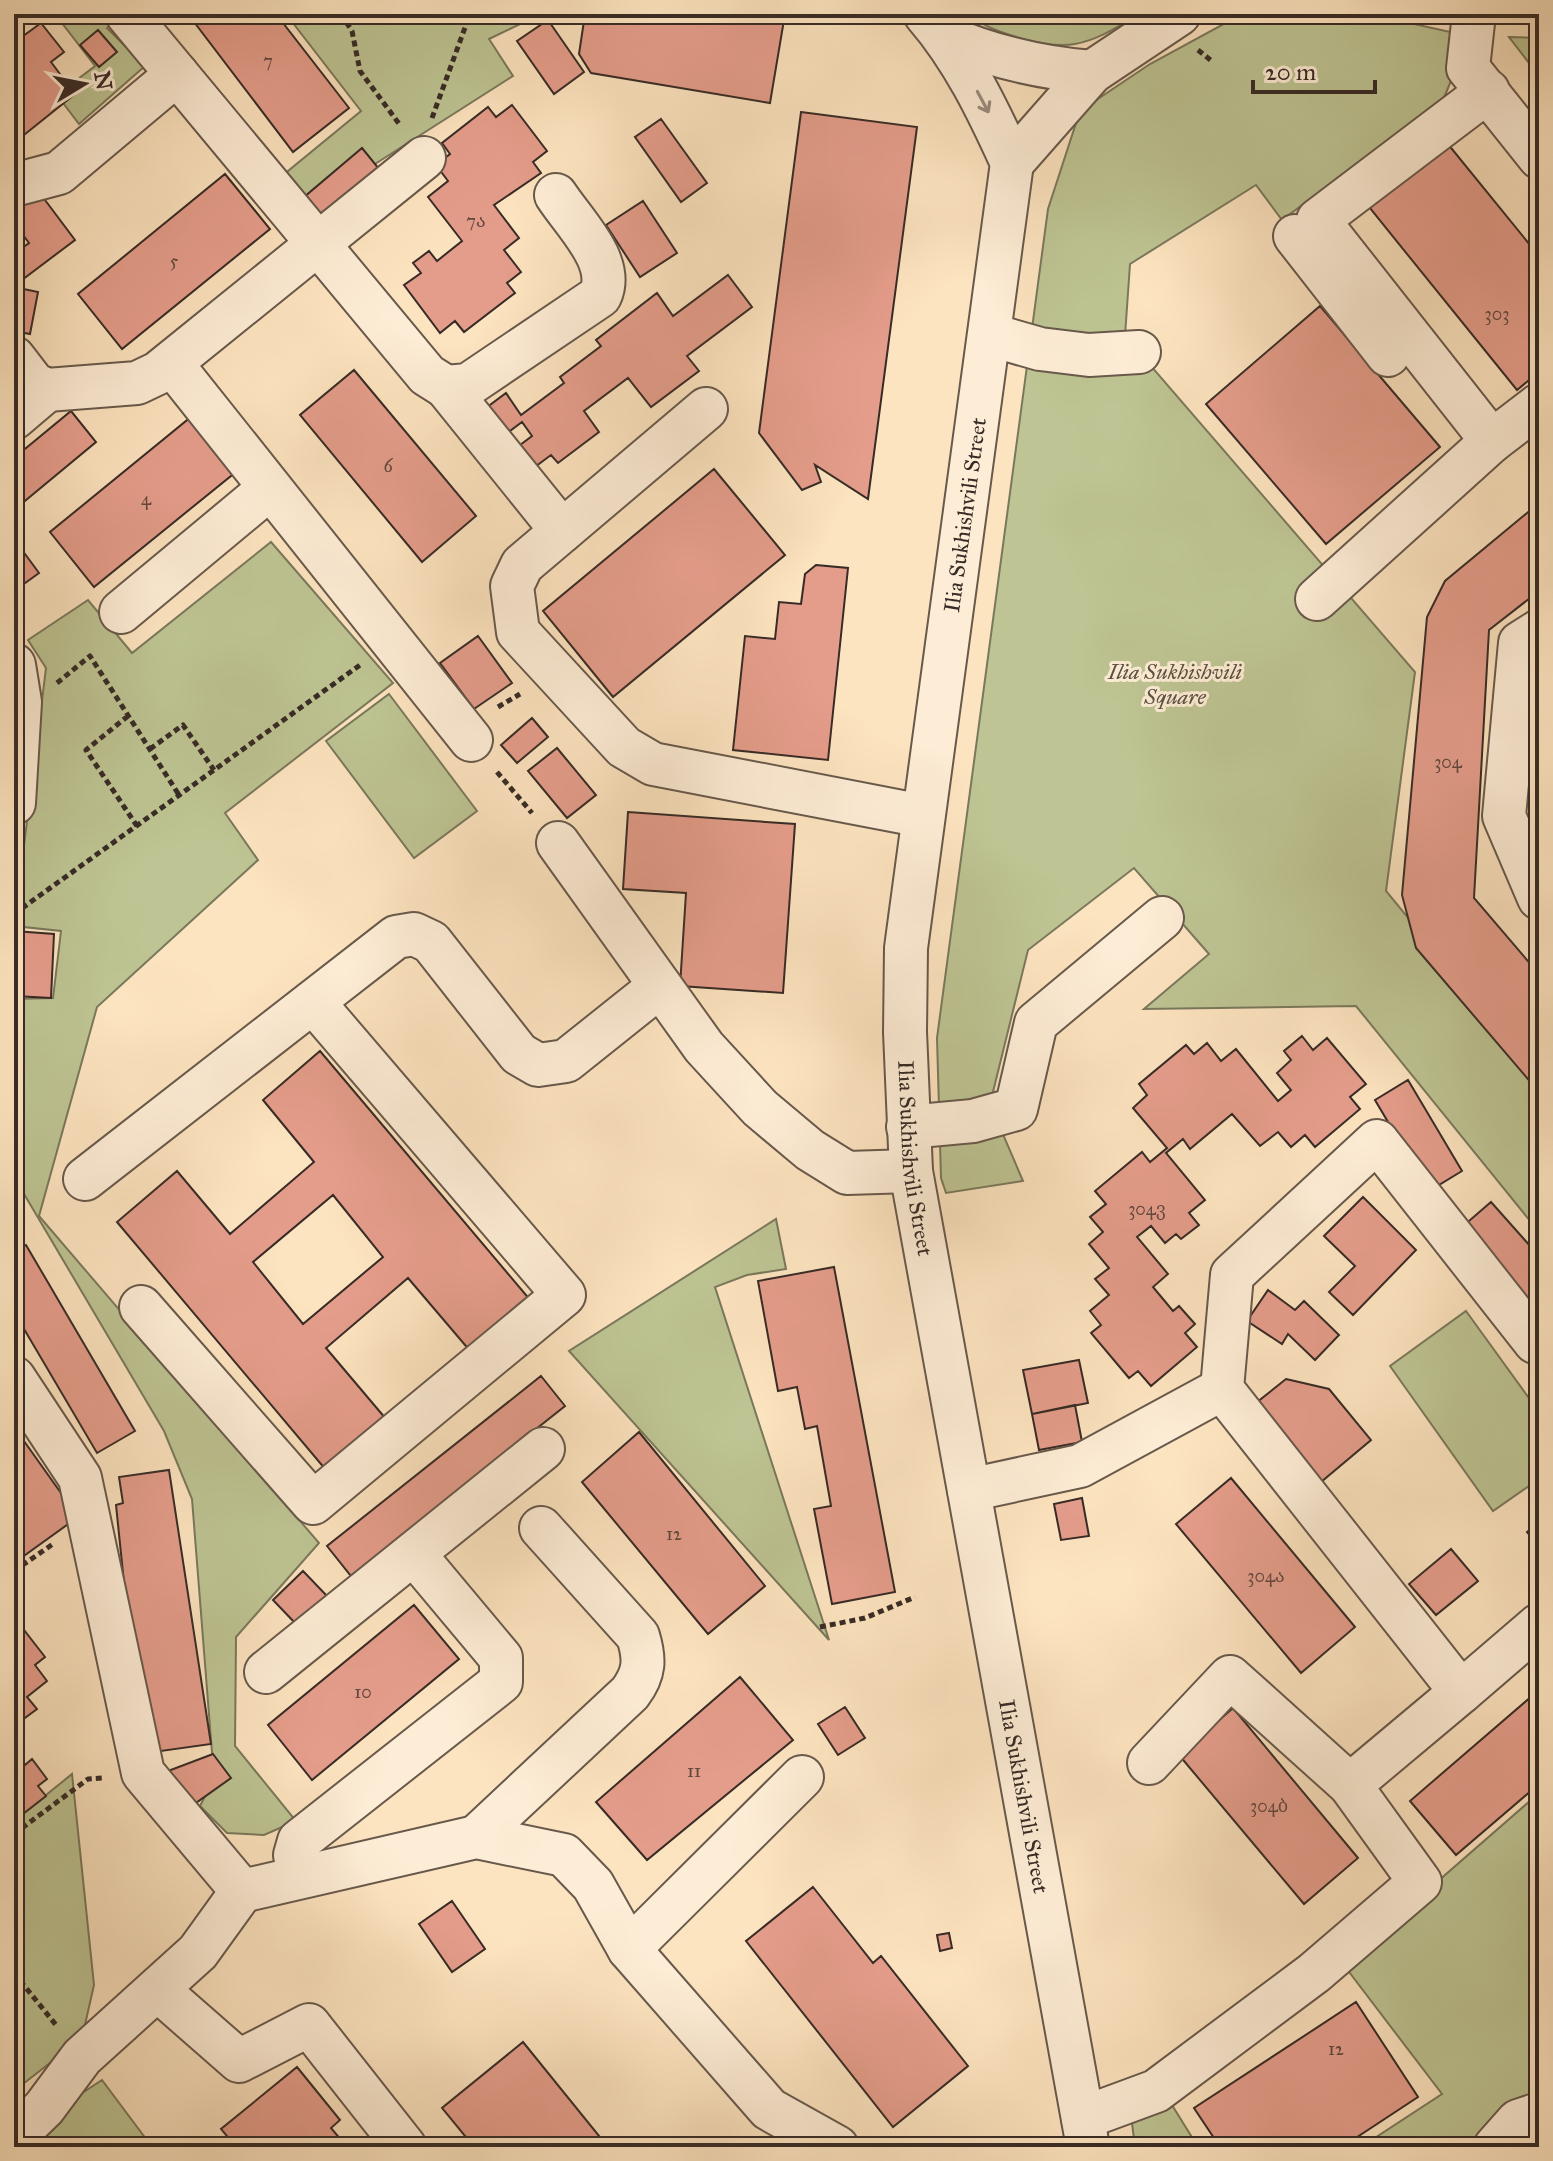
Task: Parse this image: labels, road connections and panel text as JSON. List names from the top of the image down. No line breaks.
{"streets":{"street":["Ilia Sukhishvili Street"]},"parks":["Ilia Sukhishvili Square"],"house_numbers":["7","7ა","5","303","6","4","304","304ვ","12","304ა","10","11","304ბ","12"],"scale_bar":"20 m","north":"right"}
